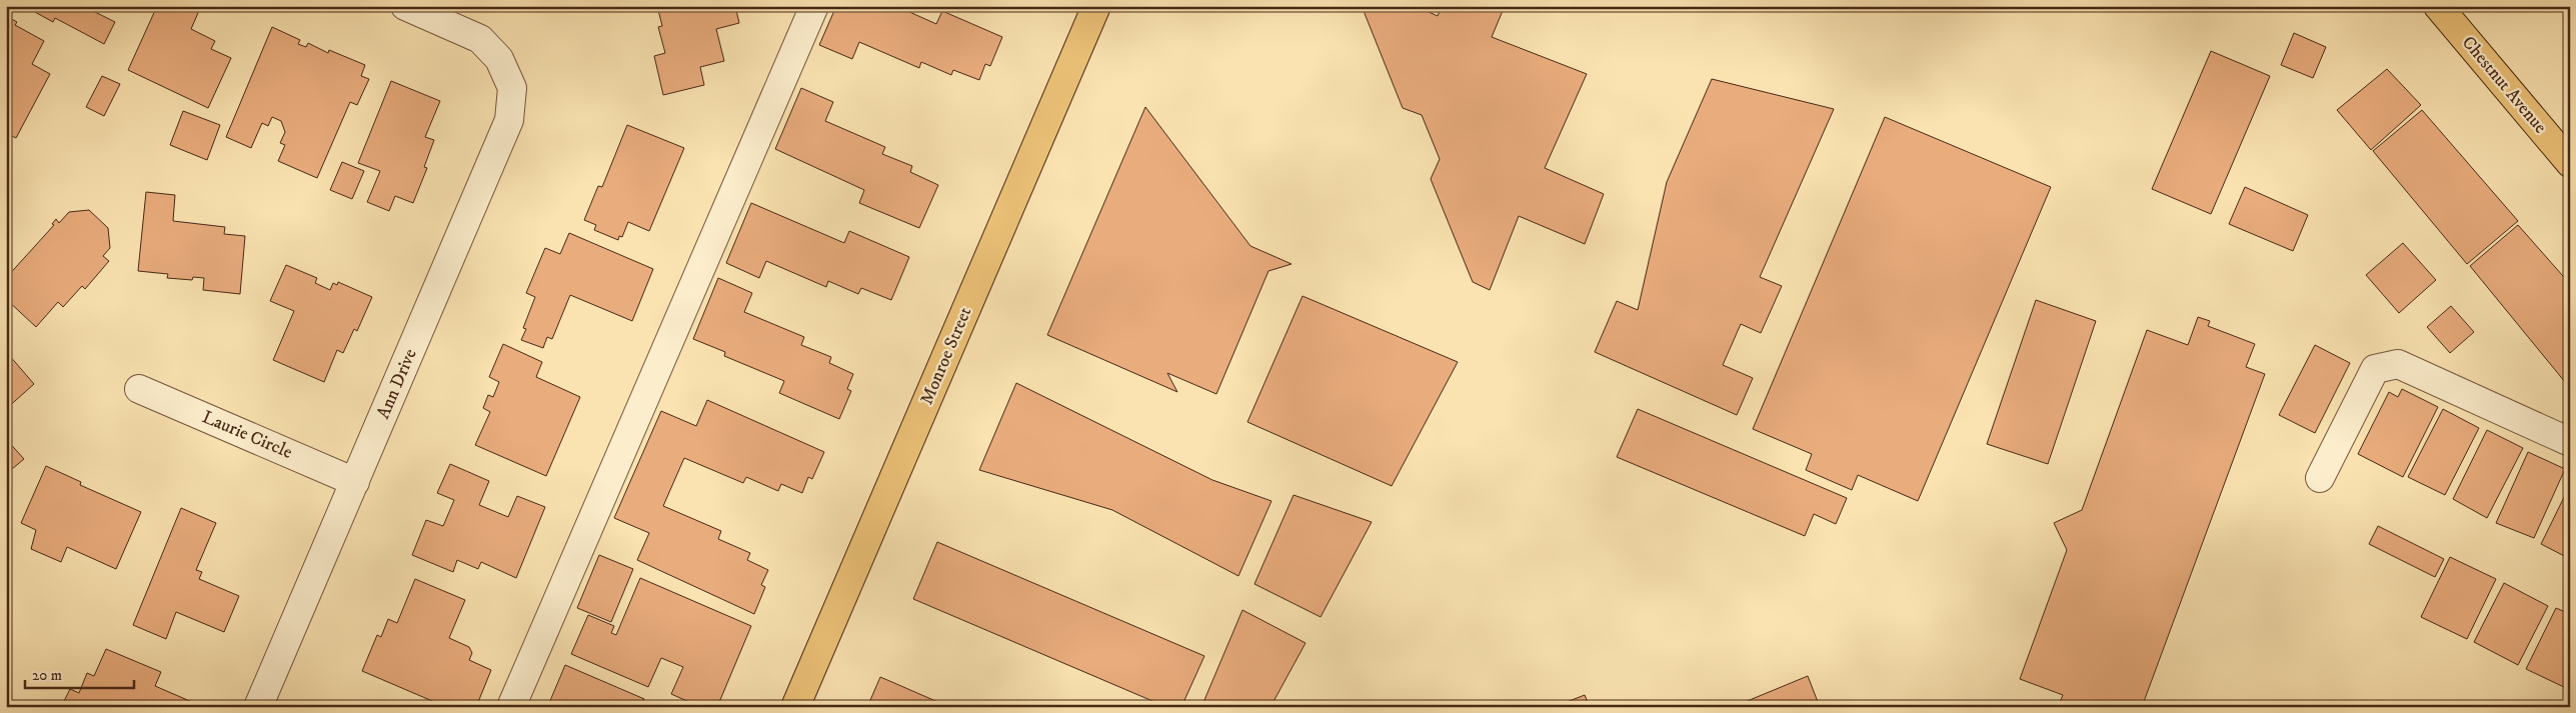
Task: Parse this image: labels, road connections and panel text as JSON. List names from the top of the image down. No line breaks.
{"streets":{"main road":["Chestnut Avenue","Monroe Street"],"street":["Ann Drive","Laurie Circle"]},"crossings":[["Ann Drive","Laurie Circle"]],"scale_bar":"20 m"}
